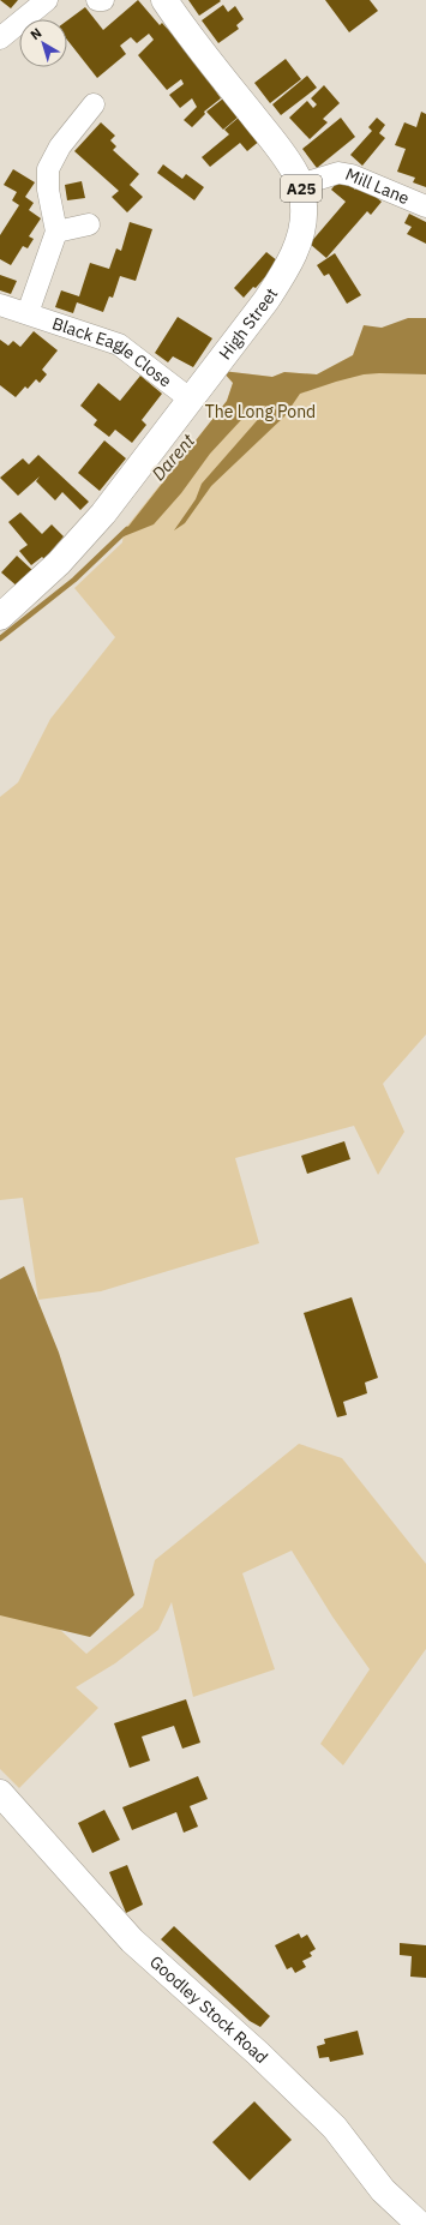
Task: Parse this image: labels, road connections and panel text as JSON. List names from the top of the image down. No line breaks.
{"streets":{"main road":["A25","High Street","Goodley Stock Road"],"street":["Mill Lane","Black Eagle Close"]},"crossings":[["Mill Lane","High Street"],["High Street","Black Eagle Close"]],"water":["Darent"],"parks":["The Long Pond"],"north":"top left"}
